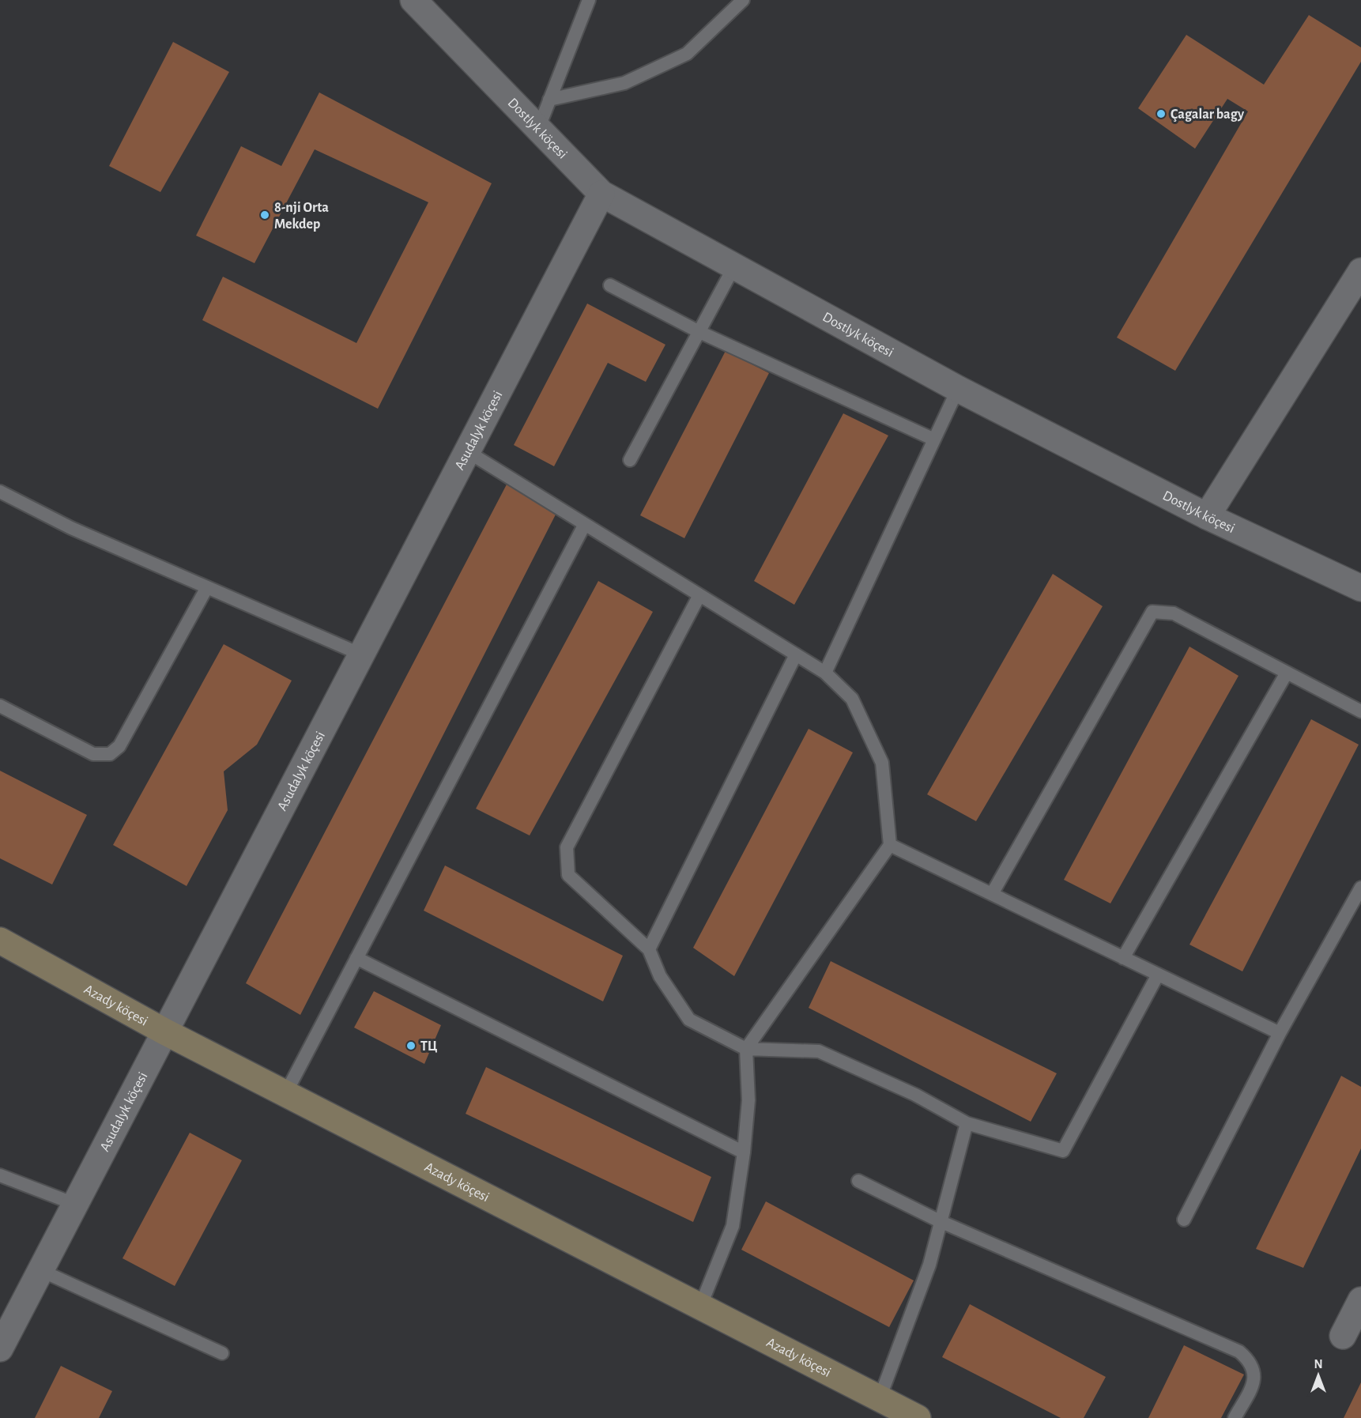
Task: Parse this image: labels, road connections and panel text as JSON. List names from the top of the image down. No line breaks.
{"streets":{"main road":["Azady köçesi"],"street":["Dostlyk köçesi","Asudalyk köçesi"]},"crossings":[["Dostlyk köçesi","Asudalyk köçesi"],["Asudalyk köçesi","Azady köçesi"]],"places":["Çagalar bagy","8-nji Orta Mekdep","ТЦ"],"north":"top"}
